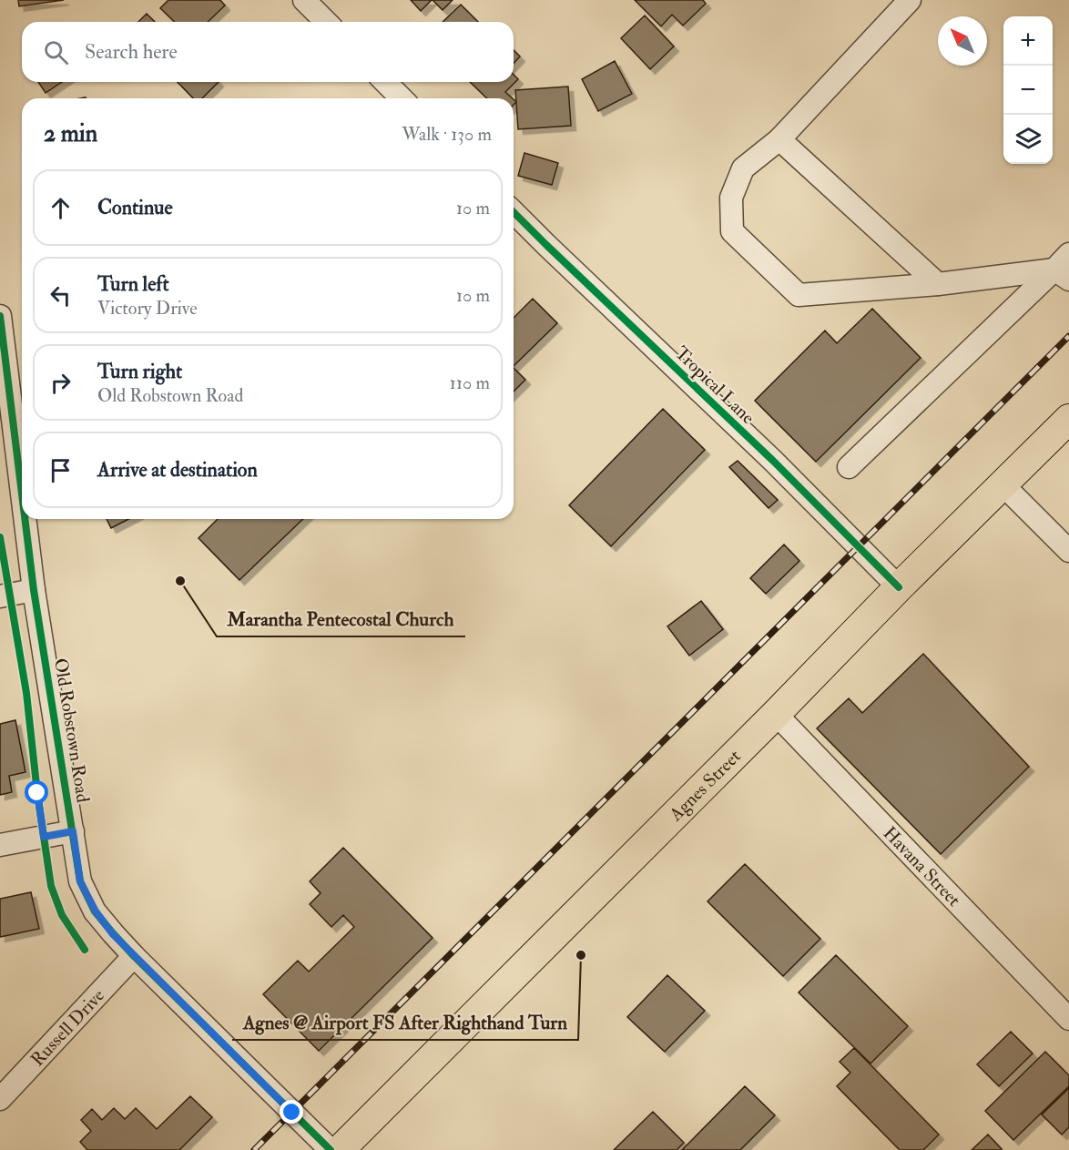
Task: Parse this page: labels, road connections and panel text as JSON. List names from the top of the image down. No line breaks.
{"streets":{"main road":["Agnes Street"],"street":["Tropical Lane","Old Robstown Road","Havana Street","Russell Drive"]},"crossings":[["Tropical Lane","Agnes Street"],["Old Robstown Road","Russell Drive"],["Agnes Street","Havana Street"]],"places":["Marantha Pentecostal Church","Agnes @ Airport FS After Righthand Turn"],"north":"top left","page":{"map_buttons":["+","−"],"search":"Search here","heading":["2 min","Walk · 130 m"],"list":[["Continue","10 m"],["Turn left","Victory Drive","10 m"],["Turn right","Old Robstown Road","110 m"],"Arrive at destination"]}}
